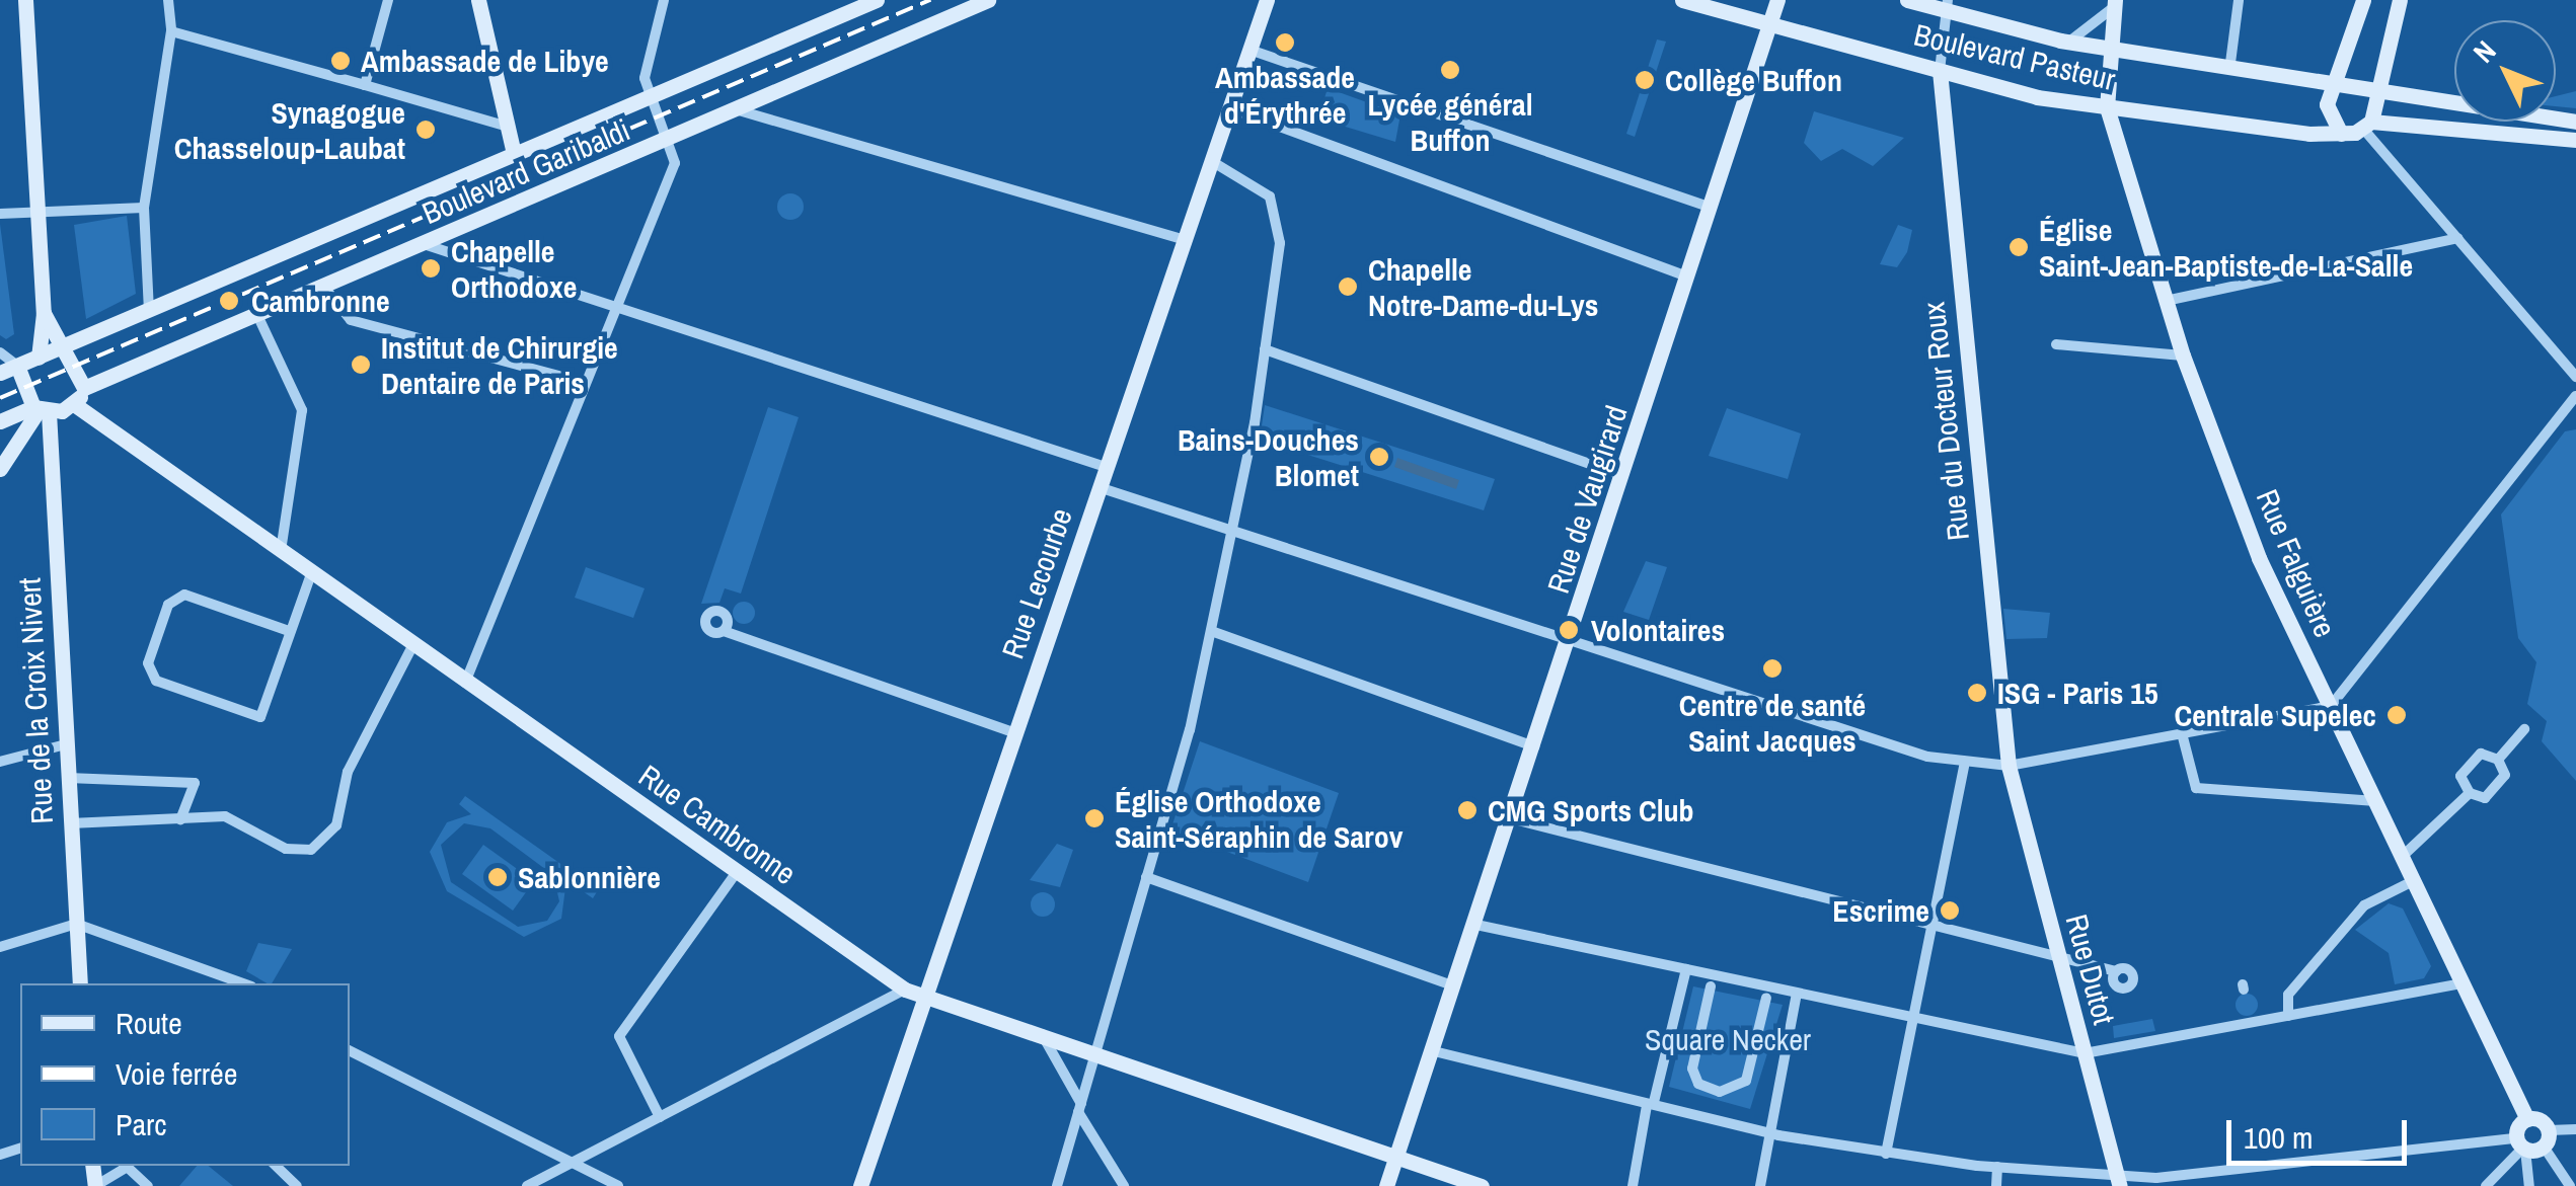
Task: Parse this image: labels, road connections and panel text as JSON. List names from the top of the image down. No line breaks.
{"streets":{"main road":["Boulevard Pasteur","Boulevard Garibaldi","Rue du Docteur Roux","Rue de Vaugirard","Rue Falguière","Rue Lecourbe","Rue de la Croix Nivert","Rue Cambronne","Rue Dutot"]},"crossings":[["Boulevard Pasteur","Rue du Docteur Roux"],["Boulevard Pasteur","Rue de Vaugirard"],["Boulevard Pasteur","Rue Falguière"],["Boulevard Garibaldi","Rue de la Croix Nivert"],["Rue du Docteur Roux","Rue Dutot"],["Rue de Vaugirard","Rue Cambronne"],["Rue Lecourbe","Rue Cambronne"]],"parks":["Square Necker"],"places":["Ambassade d'Érythrée","Ambassade de Libye","Lycée général Buffon","Collège Buffon","Synagogue Chasseloup-Laubat","Église Saint-Jean-Baptiste-de-La-Salle","Chapelle Orthodoxe","Chapelle Notre-Dame-du-Lys","Cambronne","Institut de Chirurgie Dentaire de Paris","Bains-Douches Blomet","Volontaires","Centre de santé Saint Jacques","ISG - Paris 15","Centrale Supelec","CMG Sports Club","Église Orthodoxe Saint-Séraphin de Sarov","Sablonnière","Escrime"],"legend":["Route","Voie ferrée","Parc"],"scale_bar":"100 m","north":"top left"}
